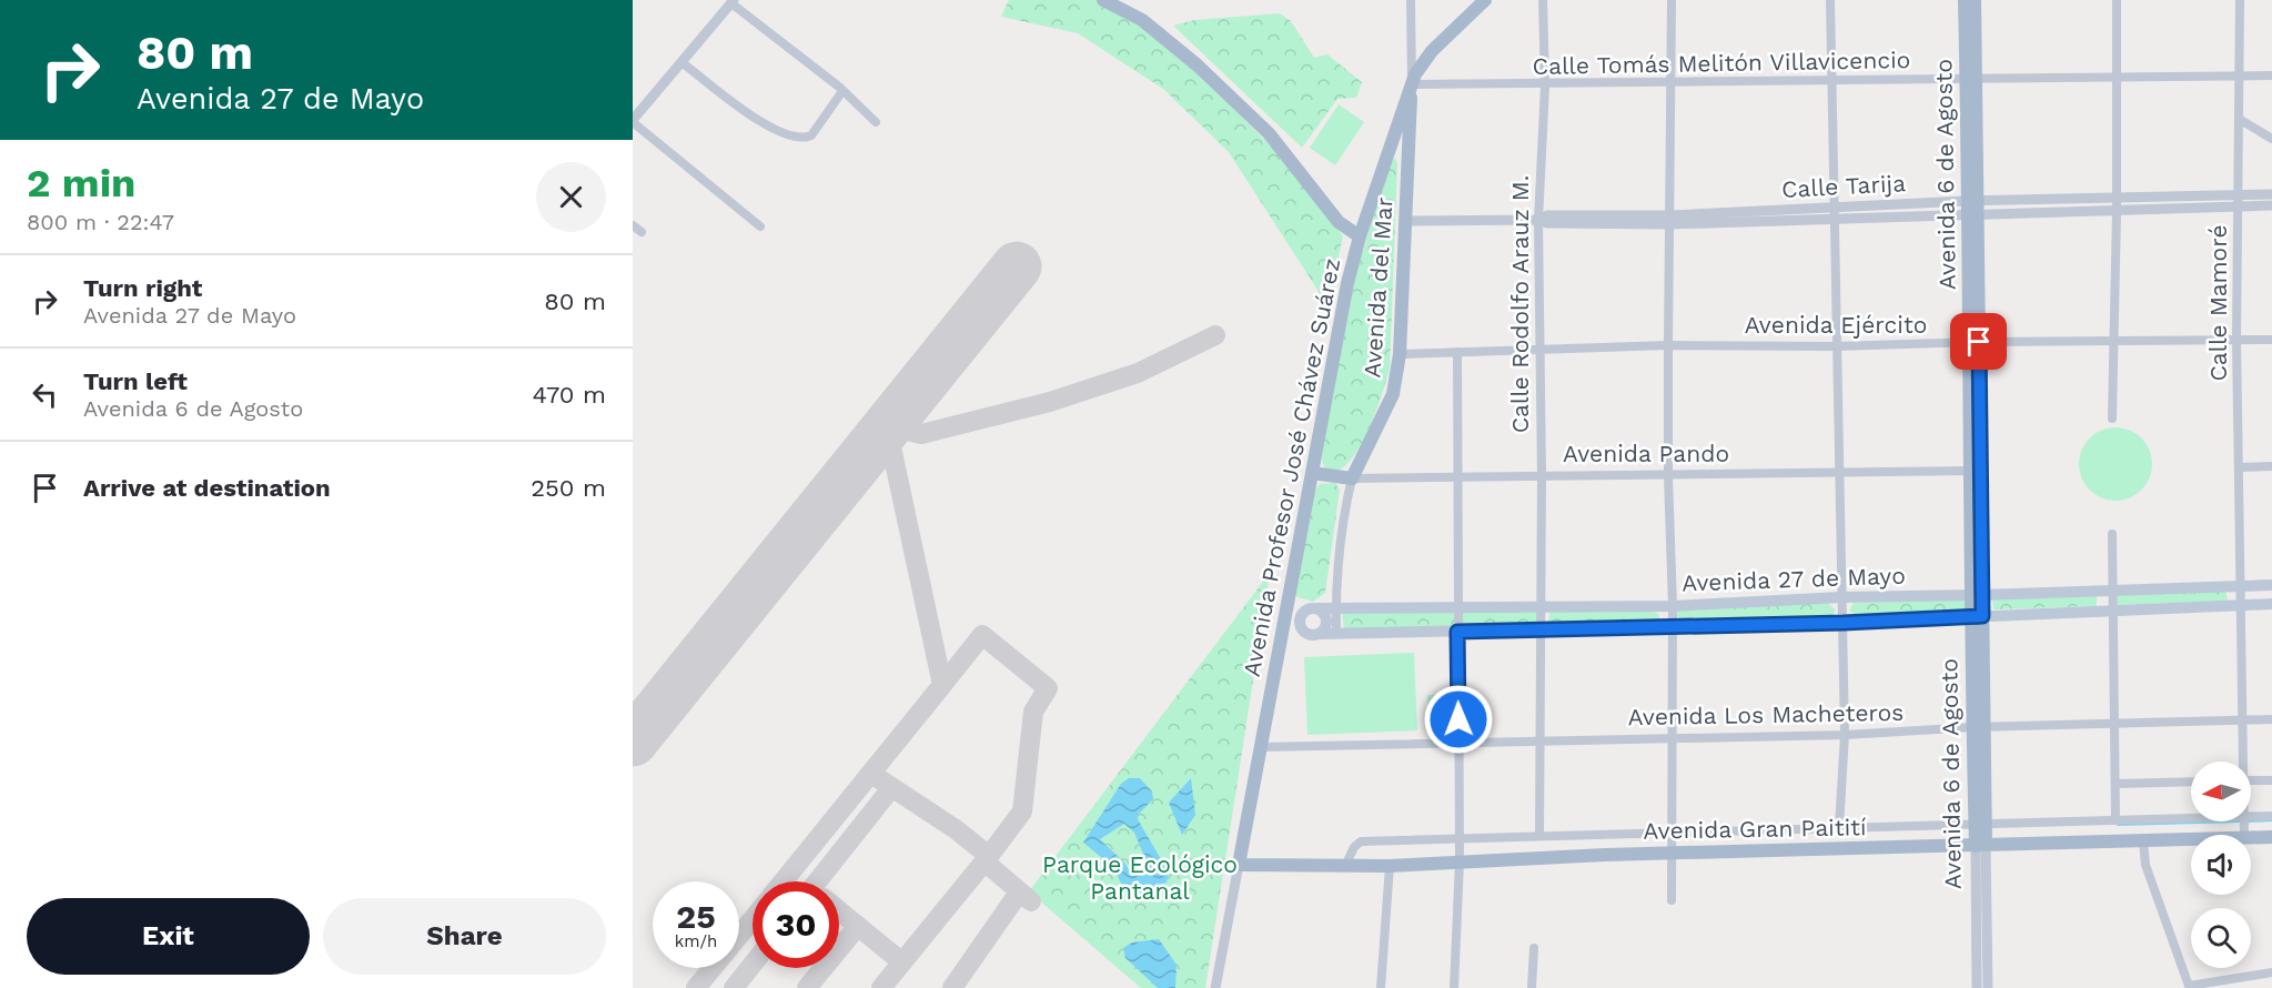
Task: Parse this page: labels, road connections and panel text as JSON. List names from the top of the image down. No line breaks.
{"streets":{"main road":["Avenida 6 de Agosto","Avenida del Mar","Avenida Pando","Avenida Profesor José Chávez Suárez","Avenida 27 de Mayo","Avenida Gran Paitití"],"street":["Calle Tomás Melitón Villavicencio","Calle Tarija","Calle Mamoré","Calle Rodolfo Arauz M.","Avenida Ejército","Avenida Los Macheteros"]},"crossings":[["Calle Tomás Melitón Villavicencio","Avenida 6 de Agosto"],["Calle Tomás Melitón Villavicencio","Avenida del Mar"],["Calle Tomás Melitón Villavicencio","Calle Mamoré"],["Calle Tomás Melitón Villavicencio","Calle Rodolfo Arauz M."],["Calle Tomás Melitón Villavicencio","Avenida Profesor José Chávez Suárez"],["Avenida 6 de Agosto","Calle Tarija"],["Avenida 6 de Agosto","Avenida Ejército"],["Avenida 6 de Agosto","Avenida Pando"],["Avenida 6 de Agosto","Avenida 27 de Mayo"],["Avenida 6 de Agosto","Avenida Los Macheteros"],["Avenida 6 de Agosto","Avenida Gran Paitití"],["Calle Tarija","Avenida del Mar"],["Calle Tarija","Calle Mamoré"],["Calle Tarija","Calle Rodolfo Arauz M."],["Avenida del Mar","Avenida Ejército"],["Avenida del Mar","Avenida Pando"],["Avenida del Mar","Avenida Profesor José Chávez Suárez"],["Avenida del Mar","Avenida 27 de Mayo"],["Calle Mamoré","Avenida Ejército"],["Calle Mamoré","Avenida 27 de Mayo"],["Calle Mamoré","Avenida Los Macheteros"],["Calle Rodolfo Arauz M.","Avenida Ejército"],["Calle Rodolfo Arauz M.","Avenida Pando"],["Calle Rodolfo Arauz M.","Avenida 27 de Mayo"],["Calle Rodolfo Arauz M.","Avenida Los Macheteros"],["Avenida Pando","Avenida Profesor José Chávez Suárez"],["Avenida Profesor José Chávez Suárez","Avenida Los Macheteros"],["Avenida Profesor José Chávez Suárez","Avenida Gran Paitití"]],"parks":["Parque Ecológico Pantanal"],"north":"left","page":{"turn":["80 m","Avenida 27 de Mayo"],"heading":["2 min","800 m · 22:47"],"list":[{"name":"Turn right","note":"Avenida 27 de Mayo","value":"80 m"},{"name":"Turn left","note":"Avenida 6 de Agosto","value":"470 m"},{"name":"Arrive at destination","value":"250 m"}],"speed":"25 km/h","limit":"30","buttons":["Exit","Share"]}}
